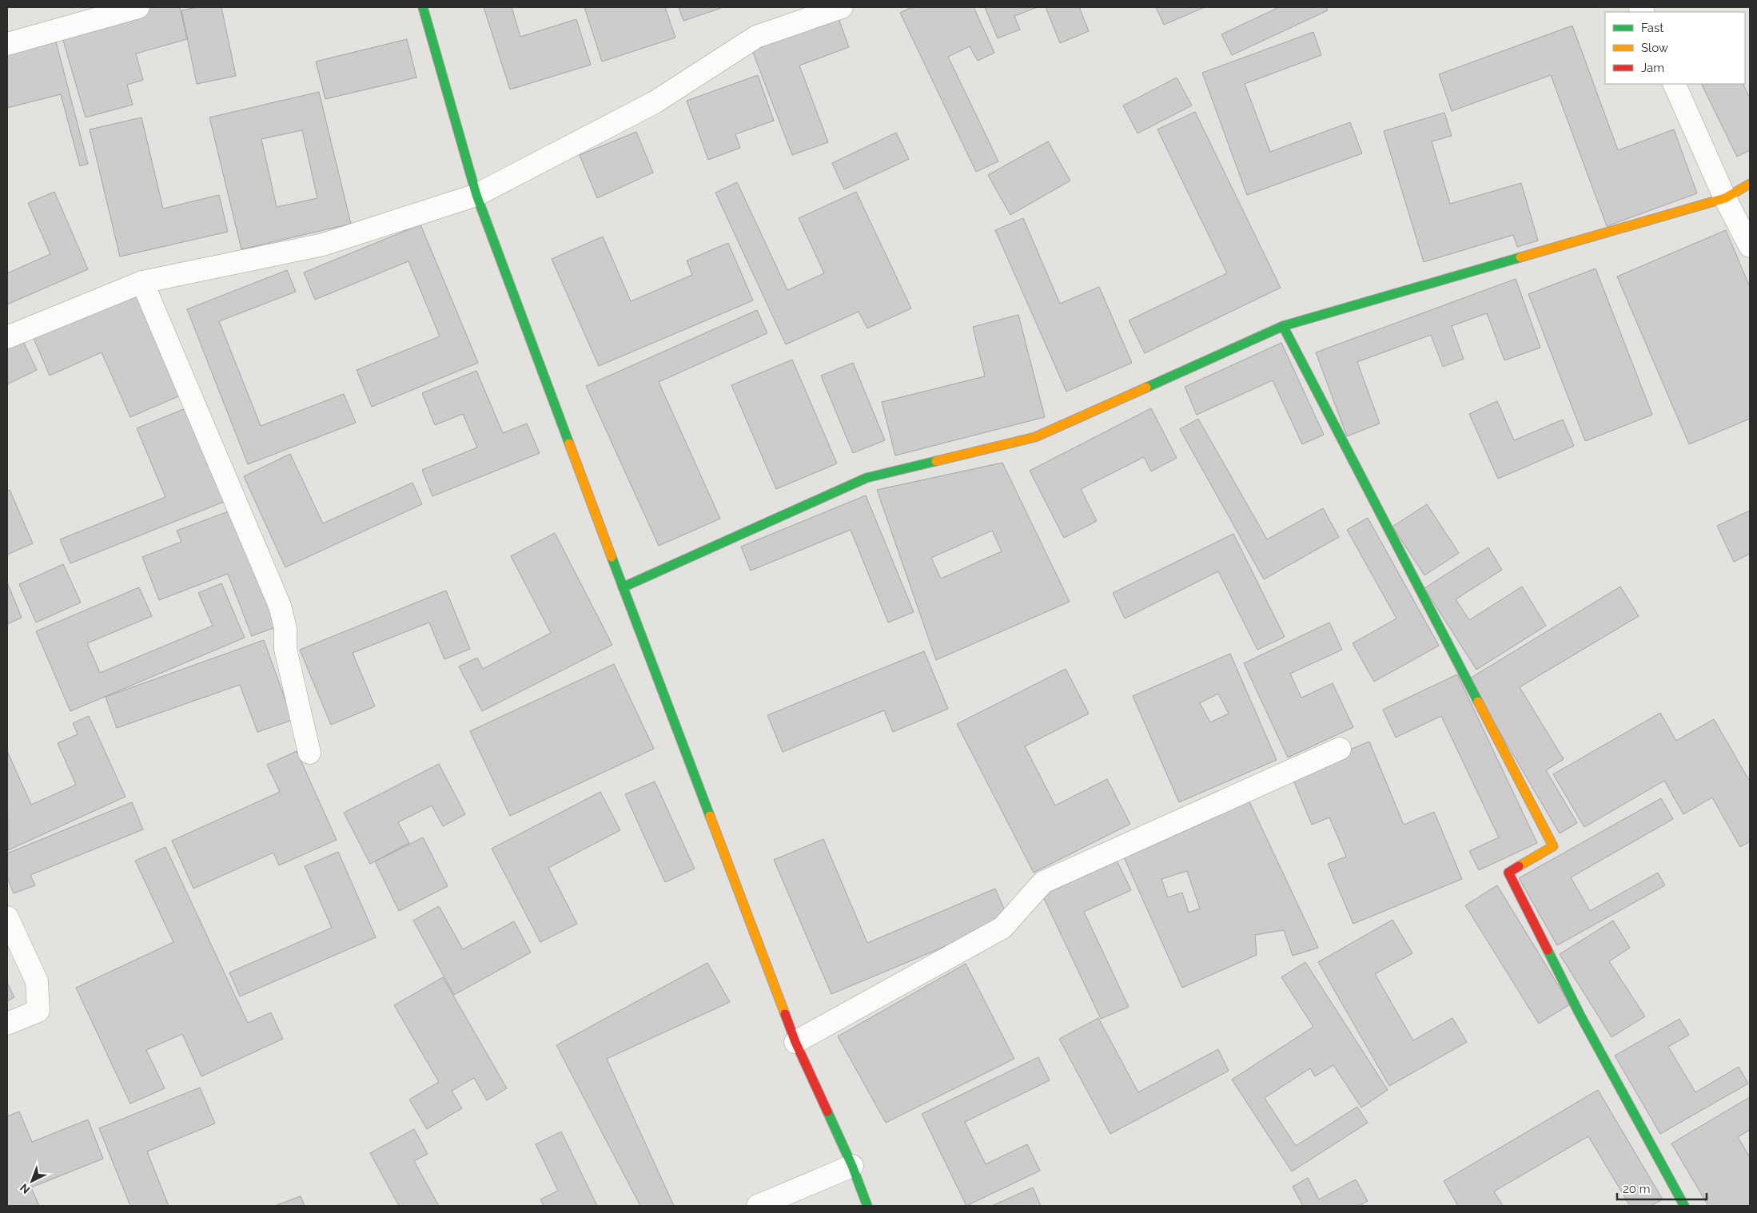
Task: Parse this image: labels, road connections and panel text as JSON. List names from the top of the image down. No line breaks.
{"legend":["Fast","Slow","Jam"],"scale_bar":"20 m","north":"bottom left"}
